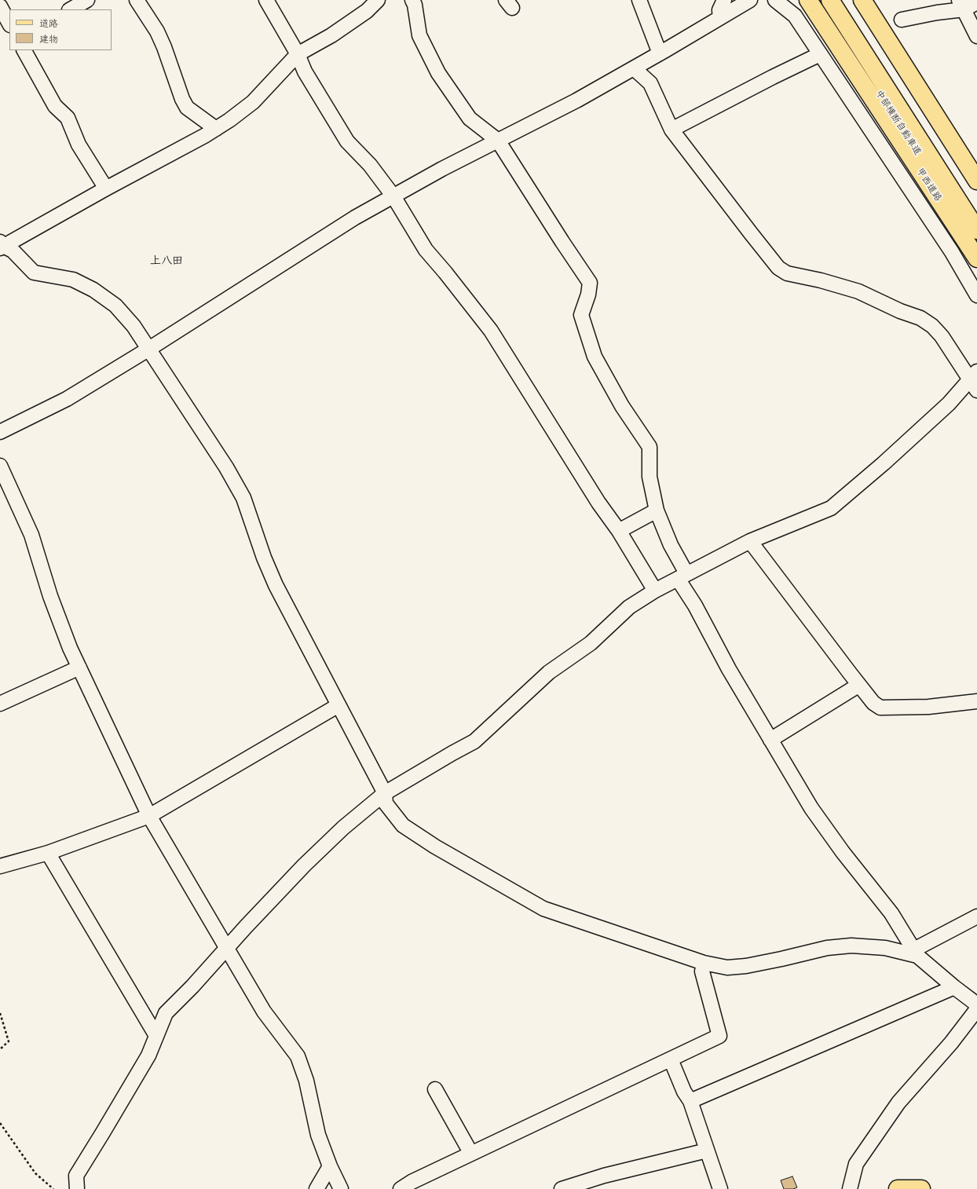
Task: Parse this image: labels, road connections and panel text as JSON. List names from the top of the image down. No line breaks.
{"streets":{"main road":["中部横断自動車道","甲西道路"]},"districts":["上八田"],"legend":["道路","建物"]}
